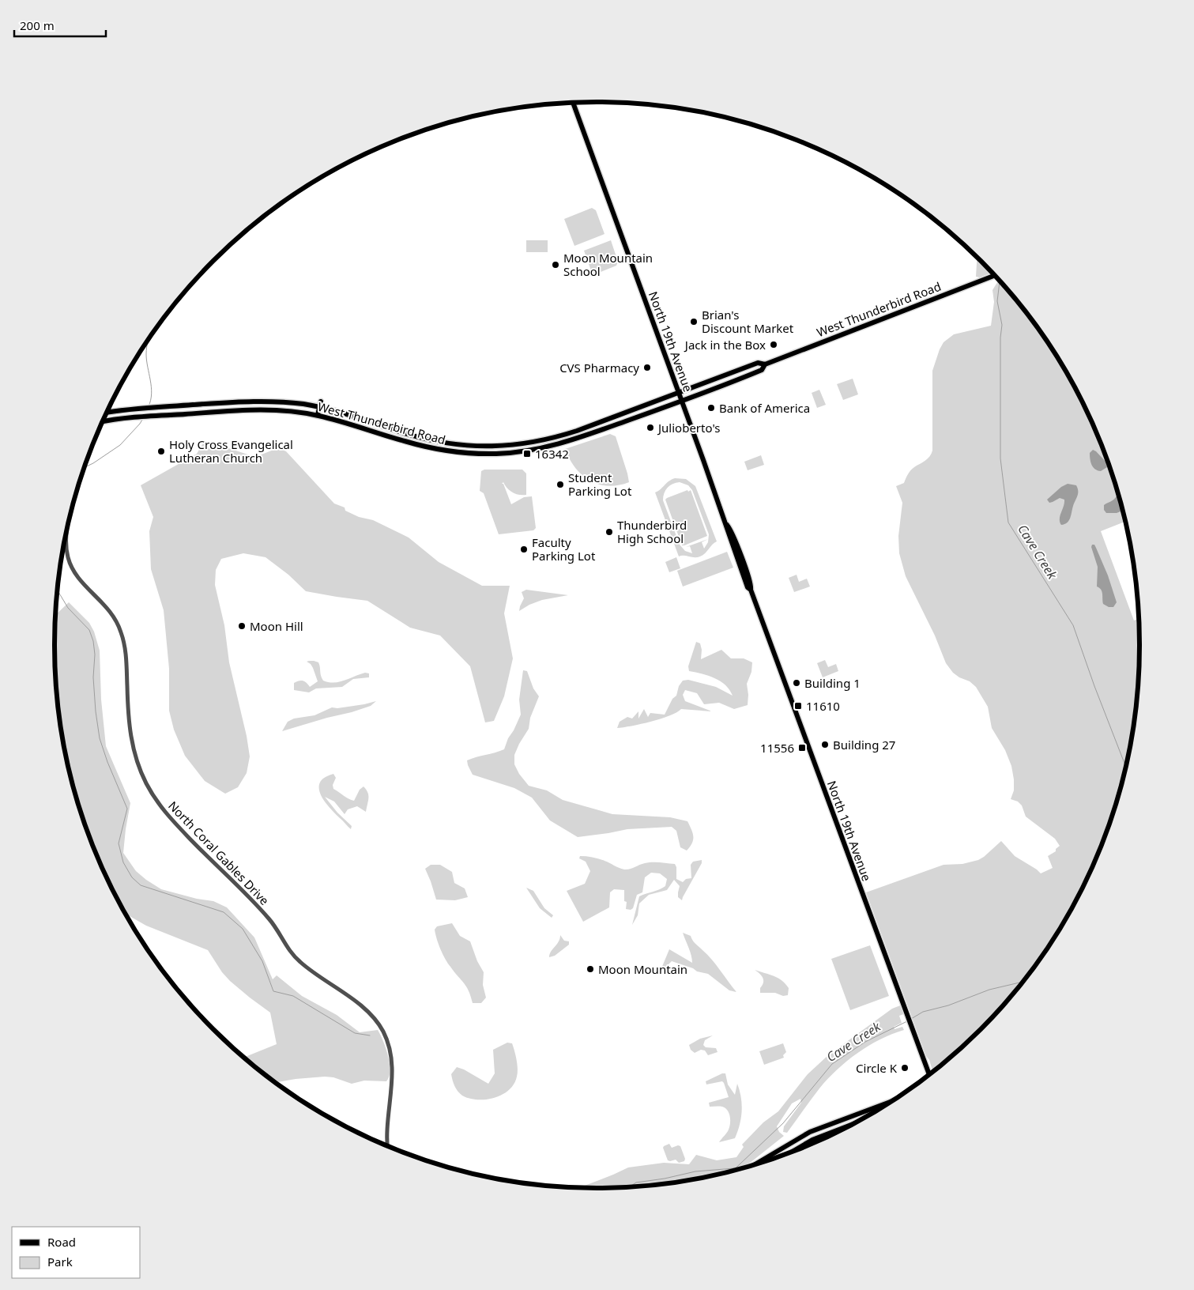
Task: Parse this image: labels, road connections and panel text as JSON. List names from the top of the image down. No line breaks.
{"streets":{"main road":["West Thunderbird Road","North 19th Avenue"],"street":["North Coral Gables Drive"]},"crossings":[["West Thunderbird Road","North 19th Avenue"]],"water":["Cave Creek"],"places":{"other":["Moon Mountain School","Brian's Discount Market","Jack in the Box","CVS Pharmacy","Bank of America","Julioberto's","Holy Cross Evangelical Lutheran Church","Student Parking Lot","Thunderbird High School","Faculty Parking Lot","Moon Hill","Building 1","Building 27","Moon Mountain","Circle K"],"transit":["16342","11610","11556"]},"legend":["Road","Park"],"scale_bar":"200 m"}
